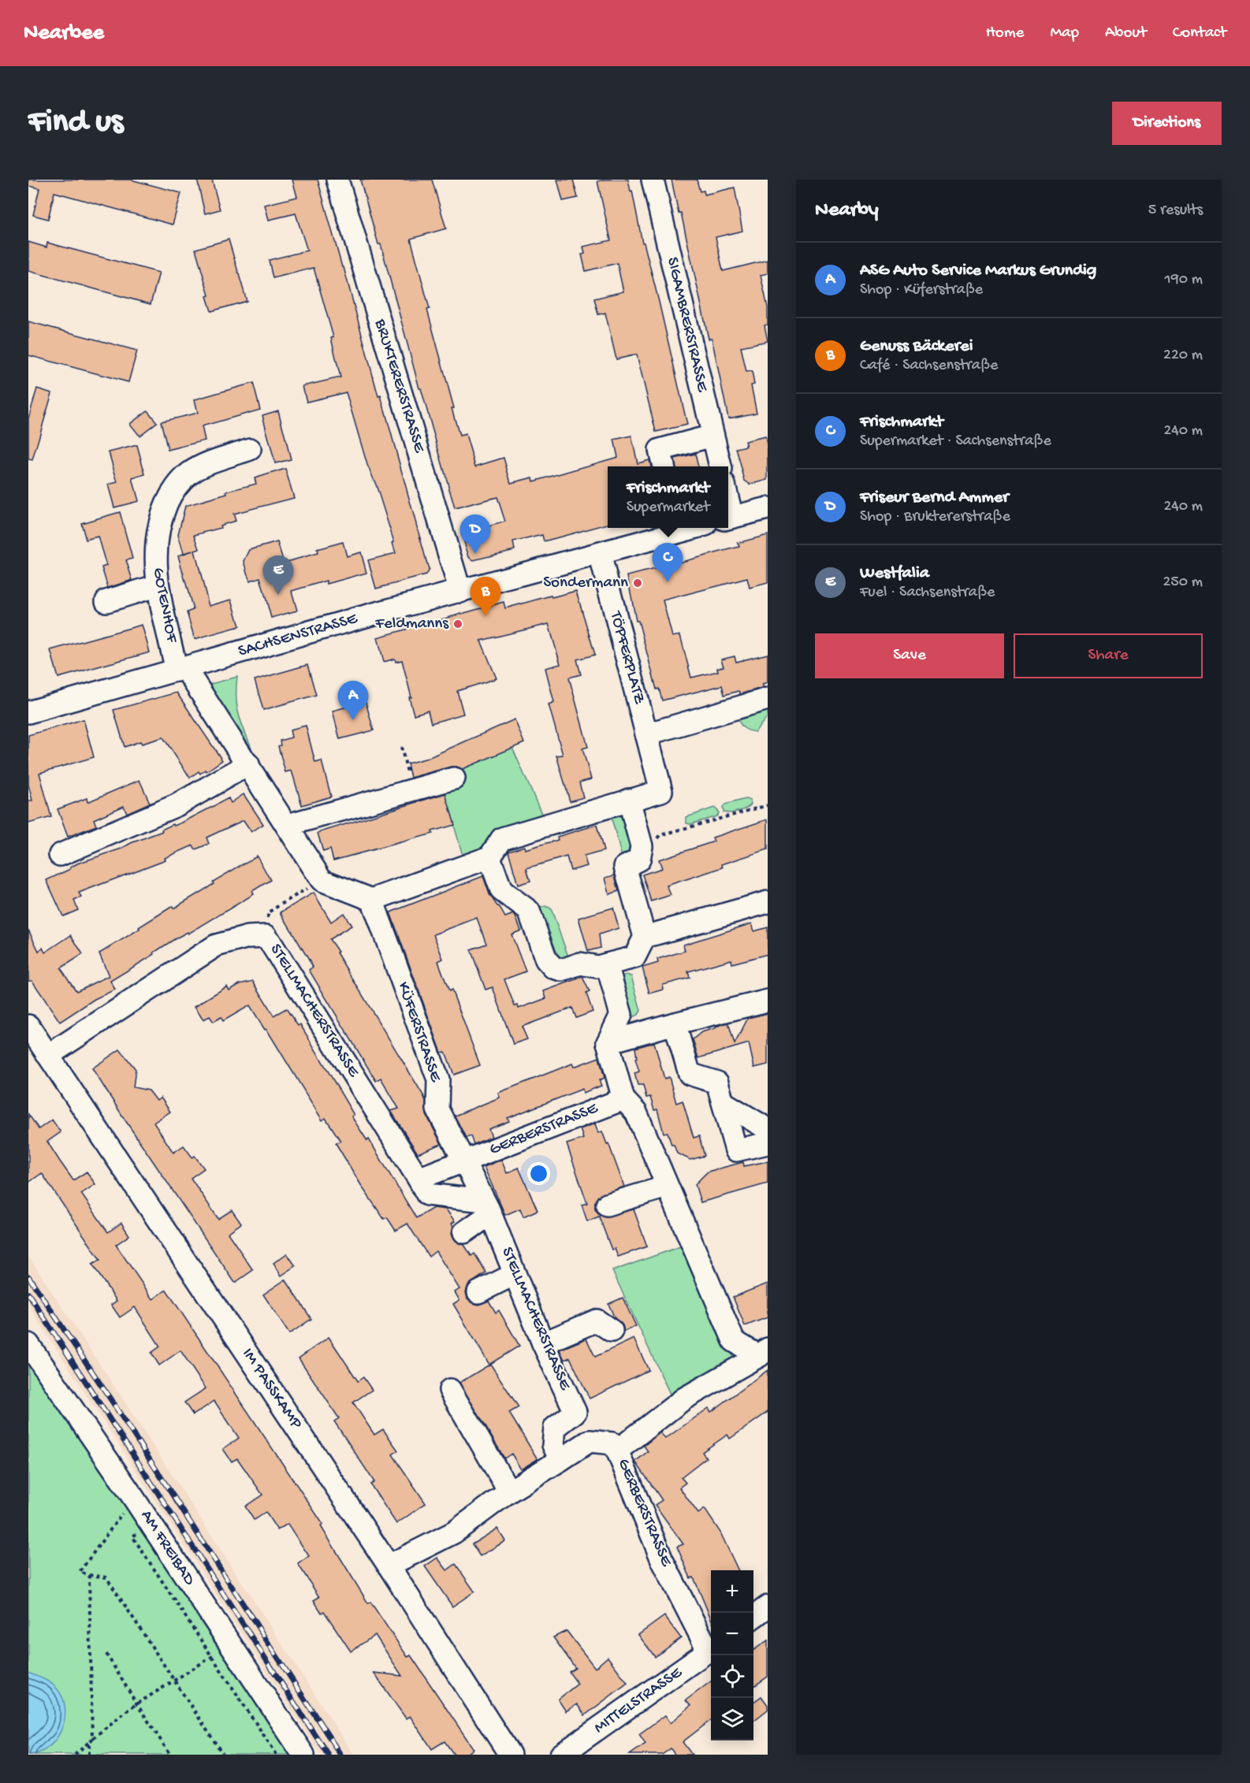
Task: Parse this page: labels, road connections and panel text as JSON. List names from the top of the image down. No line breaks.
{"streets":{"street":["SIGAMBRERSTRASSE","BRUKTERERSTRASSE","GOTENHOF","SACHSENSTRASSE","TÖPFERPLATZ","STELLMACHERSTRASSE","KÜFERSTRASSE","GERBERSTRASSE","IM PASSKAMP","AM FREIBAD","MITTELSTRASSE"]},"crossings":[["BRUKTERERSTRASSE","SACHSENSTRASSE"],["GOTENHOF","SACHSENSTRASSE"],["SACHSENSTRASSE","TÖPFERPLATZ"],["STELLMACHERSTRASSE","KÜFERSTRASSE"],["STELLMACHERSTRASSE","GERBERSTRASSE"],["STELLMACHERSTRASSE","IM PASSKAMP"],["KÜFERSTRASSE","GERBERSTRASSE"]],"places":["Sondermann","Feldmanns"],"page":{"header":"Nearbee","nav":["Home","Map","About","Contact"],"buttons":["Directions",["Save","Share"]],"title":"Find us","heading":["Nearby","5 results"],"list":[{"mark":"A","name":"ASG Auto Service Markus Grundig","note":"Shop · Küferstraße","value":"190 m"},{"mark":"B","name":"Genuss Bäckerei","note":"Café · Sachsenstraße","value":"220 m"},{"mark":"C","name":"Frischmarkt","note":"Supermarket · Sachsenstraße","value":"240 m"},{"mark":"D","name":"Friseur Bernd Ammer","note":"Shop · Bruktererstraße","value":"240 m"},{"mark":"E","name":"Westfalia","note":"Fuel · Sachsenstraße","value":"250 m"}],"popup":["Frischmarkt","Supermarket"],"pins":["D","C","E","B","A"],"map_buttons":["+","−"]}}
